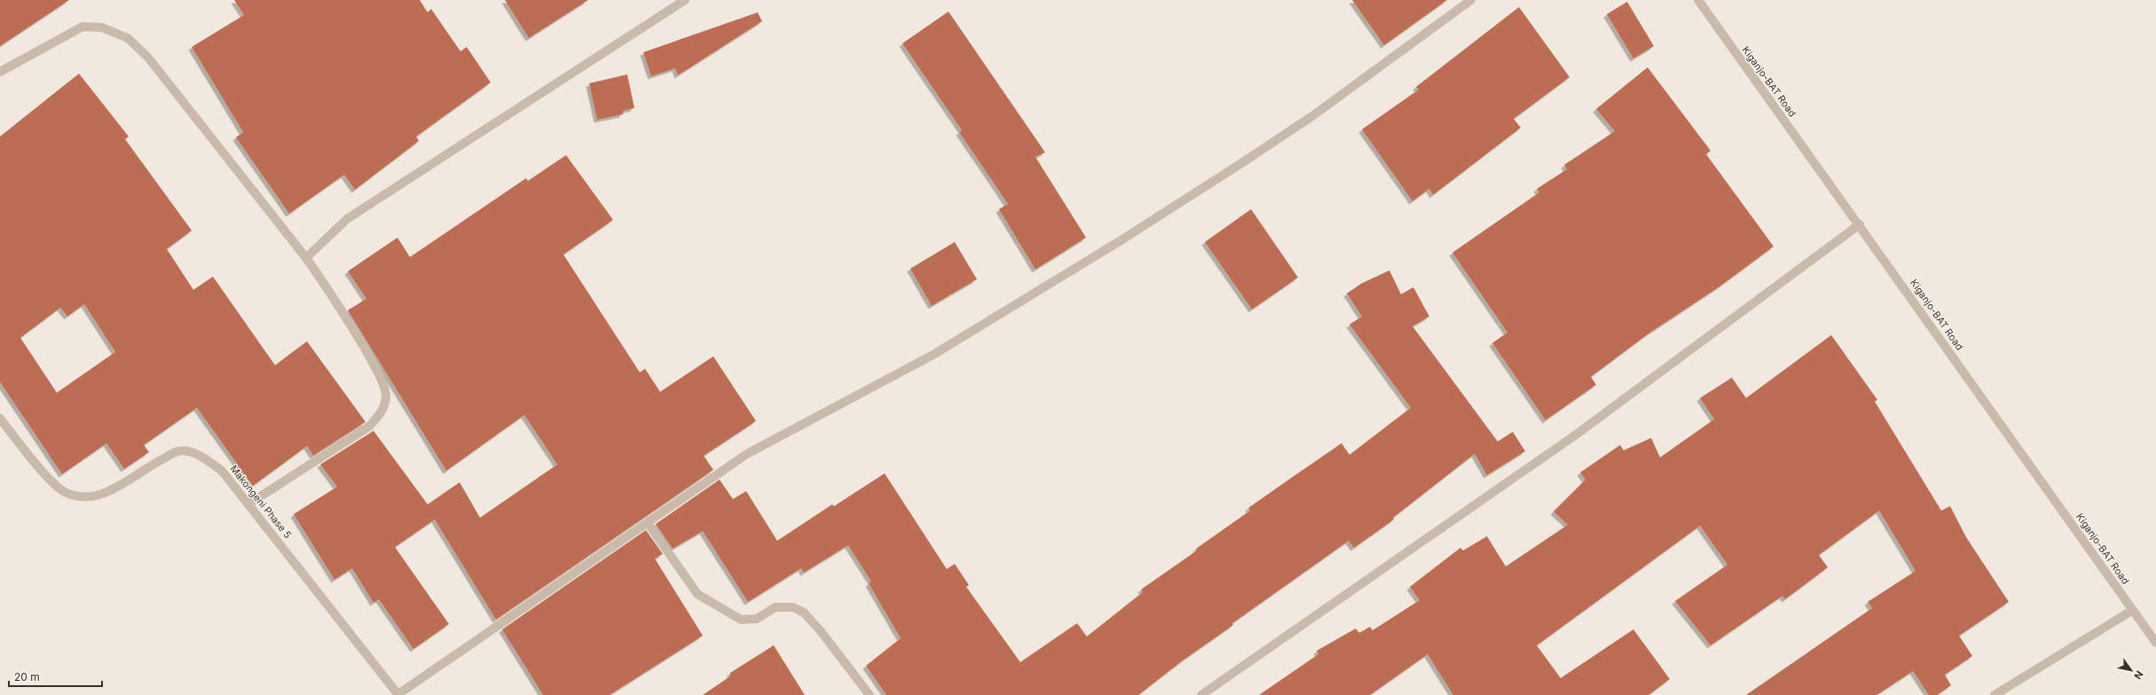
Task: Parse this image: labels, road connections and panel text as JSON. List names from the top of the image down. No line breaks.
{"streets":{"street":["Kiganjo-BAT Road","Makongeni Phase 5"]},"scale_bar":"20 m","north":"bottom right"}
